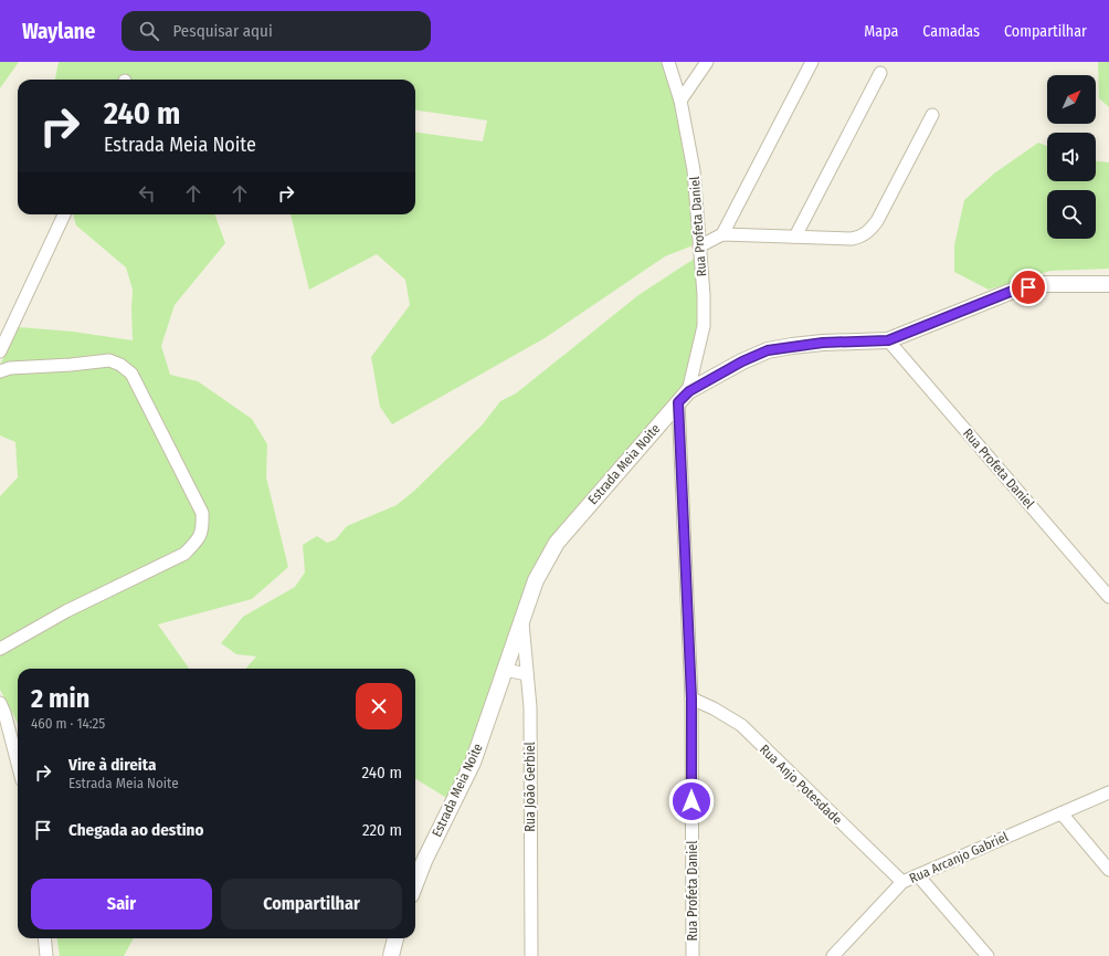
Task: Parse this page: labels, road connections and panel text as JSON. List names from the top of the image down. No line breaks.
{"streets":{"street":["Rua Profeta Daniel","Estrada Meia Noite","Rua Anjo Potesdade","Rua João Gerbiel","Rua Arcanjo Gabriel"]},"crossings":[["Rua Profeta Daniel","Estrada Meia Noite"],["Rua Profeta Daniel","Rua Anjo Potesdade"],["Estrada Meia Noite","Rua João Gerbiel"],["Rua Anjo Potesdade","Rua Arcanjo Gabriel"]],"north":"top right","page":{"header":"Waylane","search":"Pesquisar aqui","nav":["Mapa","Camadas","Compartilhar"],"turn":["240 m","Estrada Meia Noite"],"heading":["2 min","460 m · 14:25"],"list":[{"name":"Vire à direita","note":"Estrada Meia Noite","value":"240 m"},{"name":"Chegada ao destino","value":"220 m"}],"buttons":["Sair","Compartilhar"]}}
